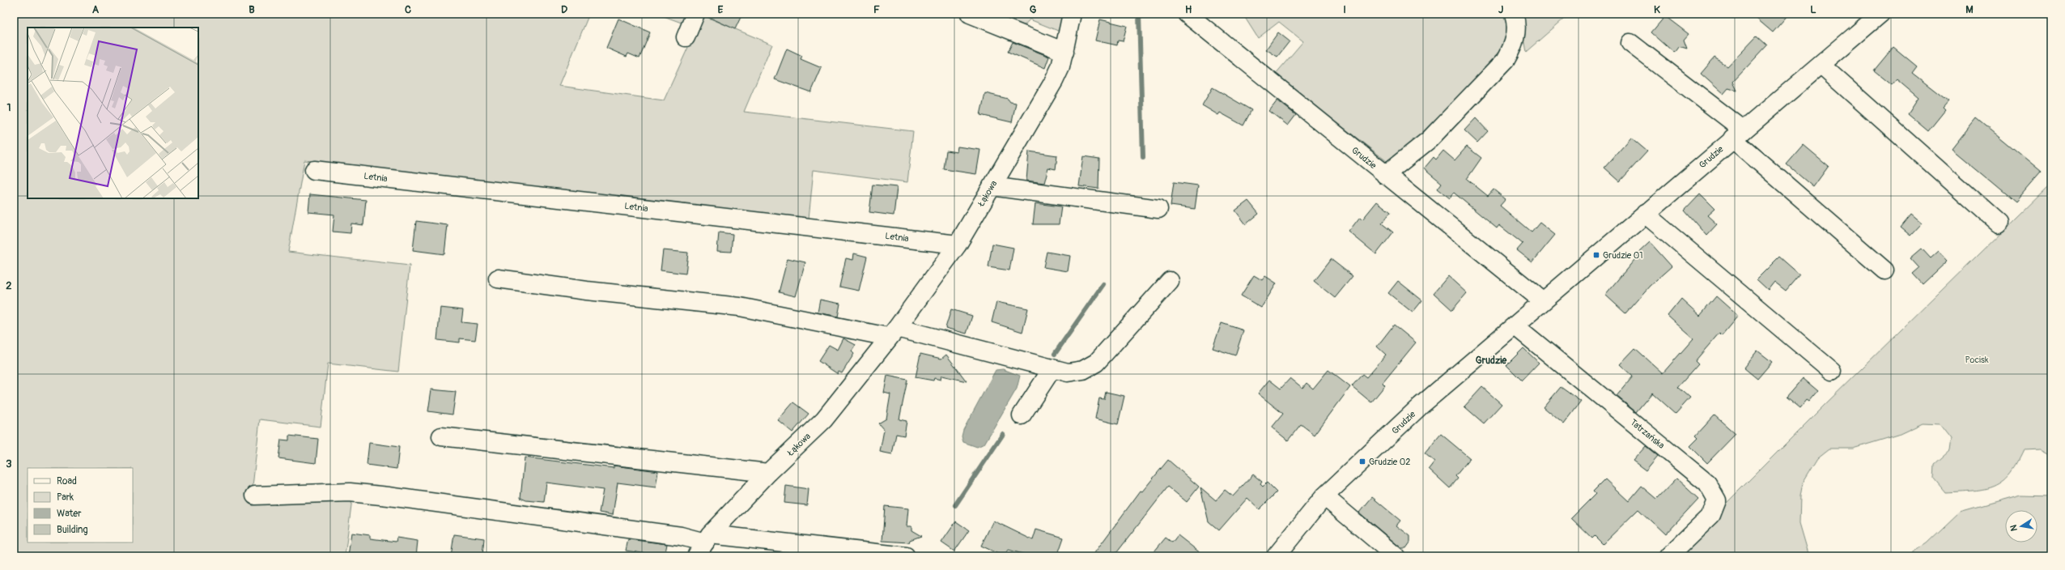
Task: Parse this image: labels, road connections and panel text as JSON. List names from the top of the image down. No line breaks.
{"streets":{"street":["Grudzie","Letnia","Łąkowa","Tatrzańska"]},"crossings":[["Grudzie","Tatrzańska"],["Letnia","Łąkowa"]],"districts":["Grudzie"],"parks":["Pocisk"],"places":{"transit":["Grudzie 01","Grudzie 02"]},"legend":["Road","Park","Water","Building"],"north":"left","grid":{"columns":["A","B","C","D","E","F","G","H","I","J","K","L","M"],"rows":["1","2","3"]}}
